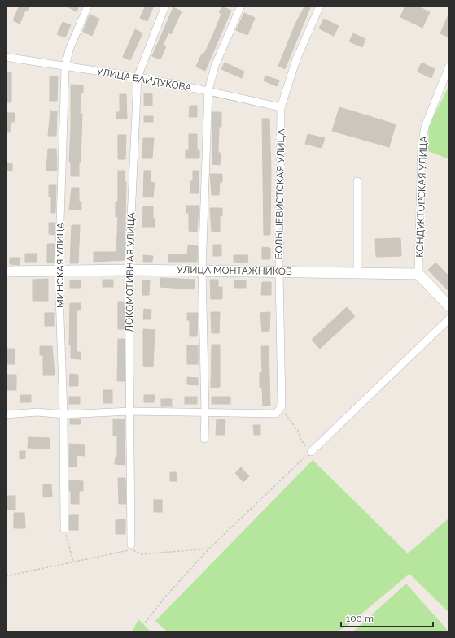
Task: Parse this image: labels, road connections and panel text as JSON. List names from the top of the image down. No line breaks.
{"streets":{"street":["УЛИЦА БАЙДУКОВА","БОЛЬШЕВИСТСКАЯ УЛИЦА","КОНДУКТОРСКАЯ УЛИЦА","МИНСКАЯ УЛИЦА","УЛИЦА МОНТАЖНИКОВ","ЛОКОМОТИВНАЯ УЛИЦА"]},"crossings":[["УЛИЦА БАЙДУКОВА","БОЛЬШЕВИСТСКАЯ УЛИЦА"],["УЛИЦА БАЙДУКОВА","МИНСКАЯ УЛИЦА"],["УЛИЦА БАЙДУКОВА","ЛОКОМОТИВНАЯ УЛИЦА"],["БОЛЬШЕВИСТСКАЯ УЛИЦА","УЛИЦА МОНТАЖНИКОВ"],["КОНДУКТОРСКАЯ УЛИЦА","УЛИЦА МОНТАЖНИКОВ"],["МИНСКАЯ УЛИЦА","УЛИЦА МОНТАЖНИКОВ"],["УЛИЦА МОНТАЖНИКОВ","ЛОКОМОТИВНАЯ УЛИЦА"]],"scale_bar":"100 m"}
